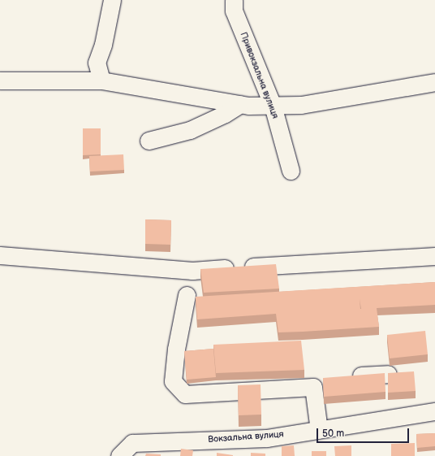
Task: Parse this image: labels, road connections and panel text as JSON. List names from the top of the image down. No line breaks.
{"streets":{"street":["Привокзальна вулиця","Вокзальна вулиця"]},"scale_bar":"50 m"}
